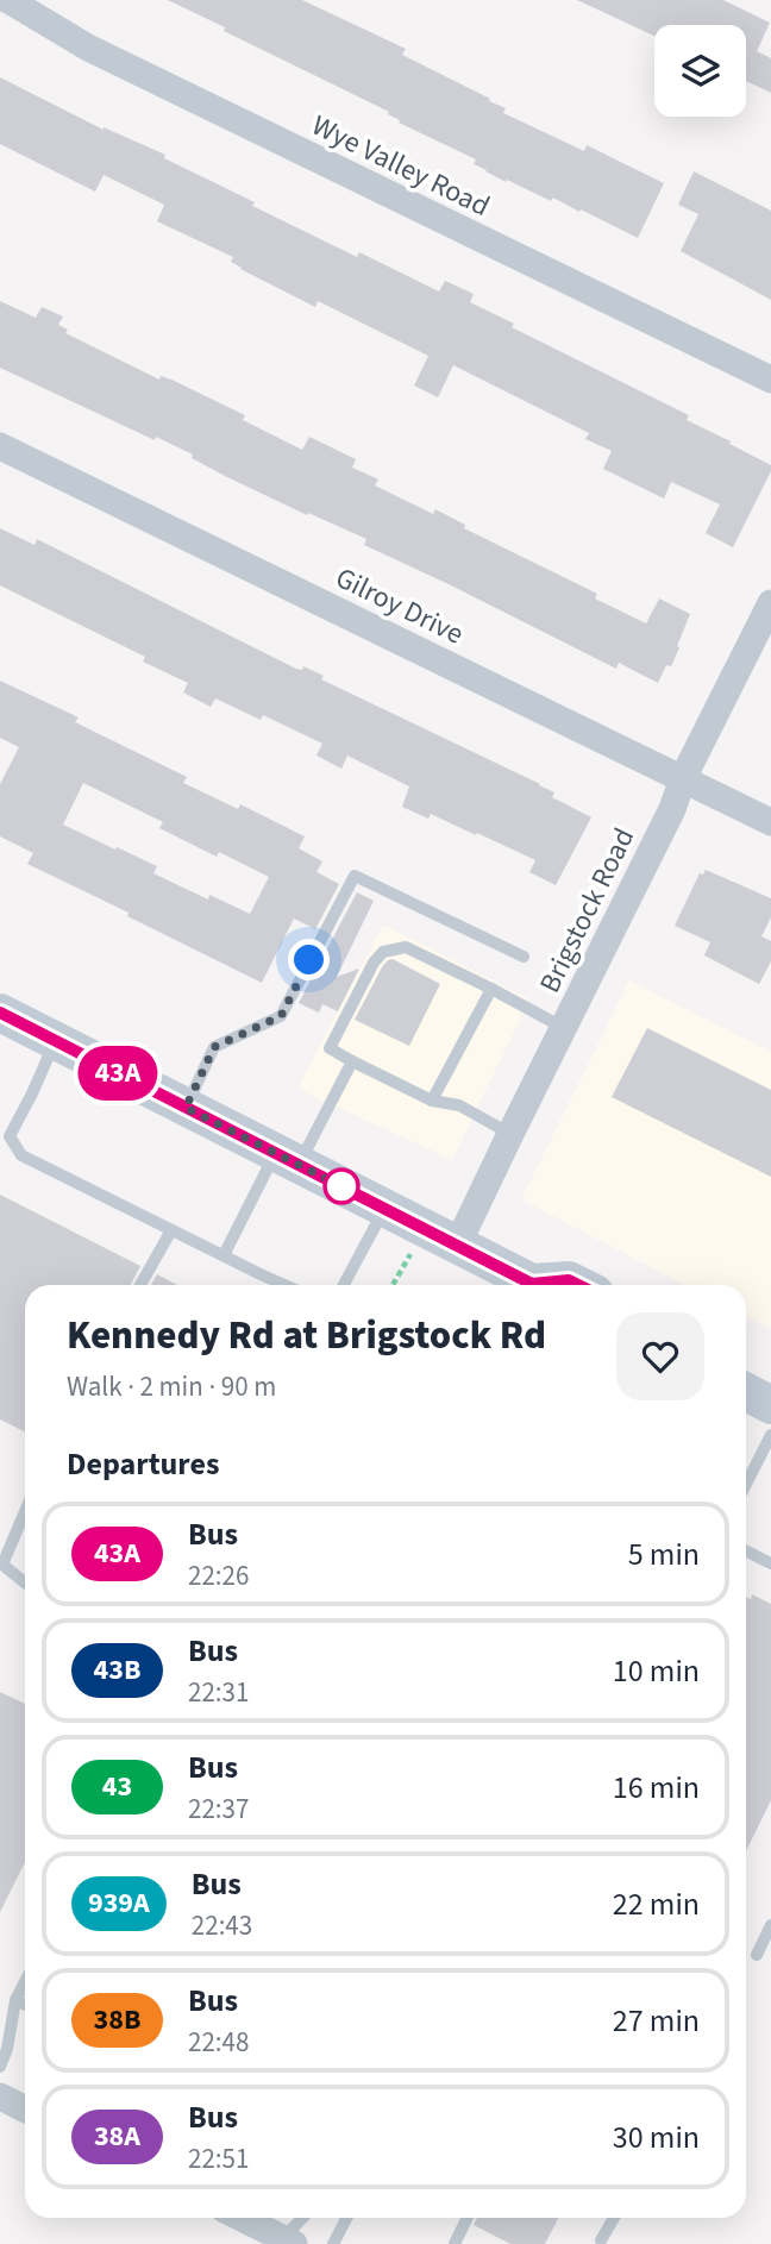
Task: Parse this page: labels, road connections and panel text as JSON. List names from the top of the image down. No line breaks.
{"streets":{"street":["Wye Valley Road","Gilroy Drive","Brigstock Road"]},"crossings":[["Gilroy Drive","Brigstock Road"]],"lines":["bus line 43A"],"page":{"on_map":"43A","heading":[["Kennedy Rd at Brigstock Rd","Walk · 2 min · 90 m"],"Departures"],"list":[{"mark":"43A","name":"Bus","note":"22:26","value":"5 min"},{"mark":"43B","name":"Bus","note":"22:31","value":"10 min"},{"mark":"43","name":"Bus","note":"22:37","value":"16 min"},{"mark":"939A","name":"Bus","note":"22:43","value":"22 min"},{"mark":"38B","name":"Bus","note":"22:48","value":"27 min"},{"mark":"38A","name":"Bus","note":"22:51","value":"30 min"}]}}
